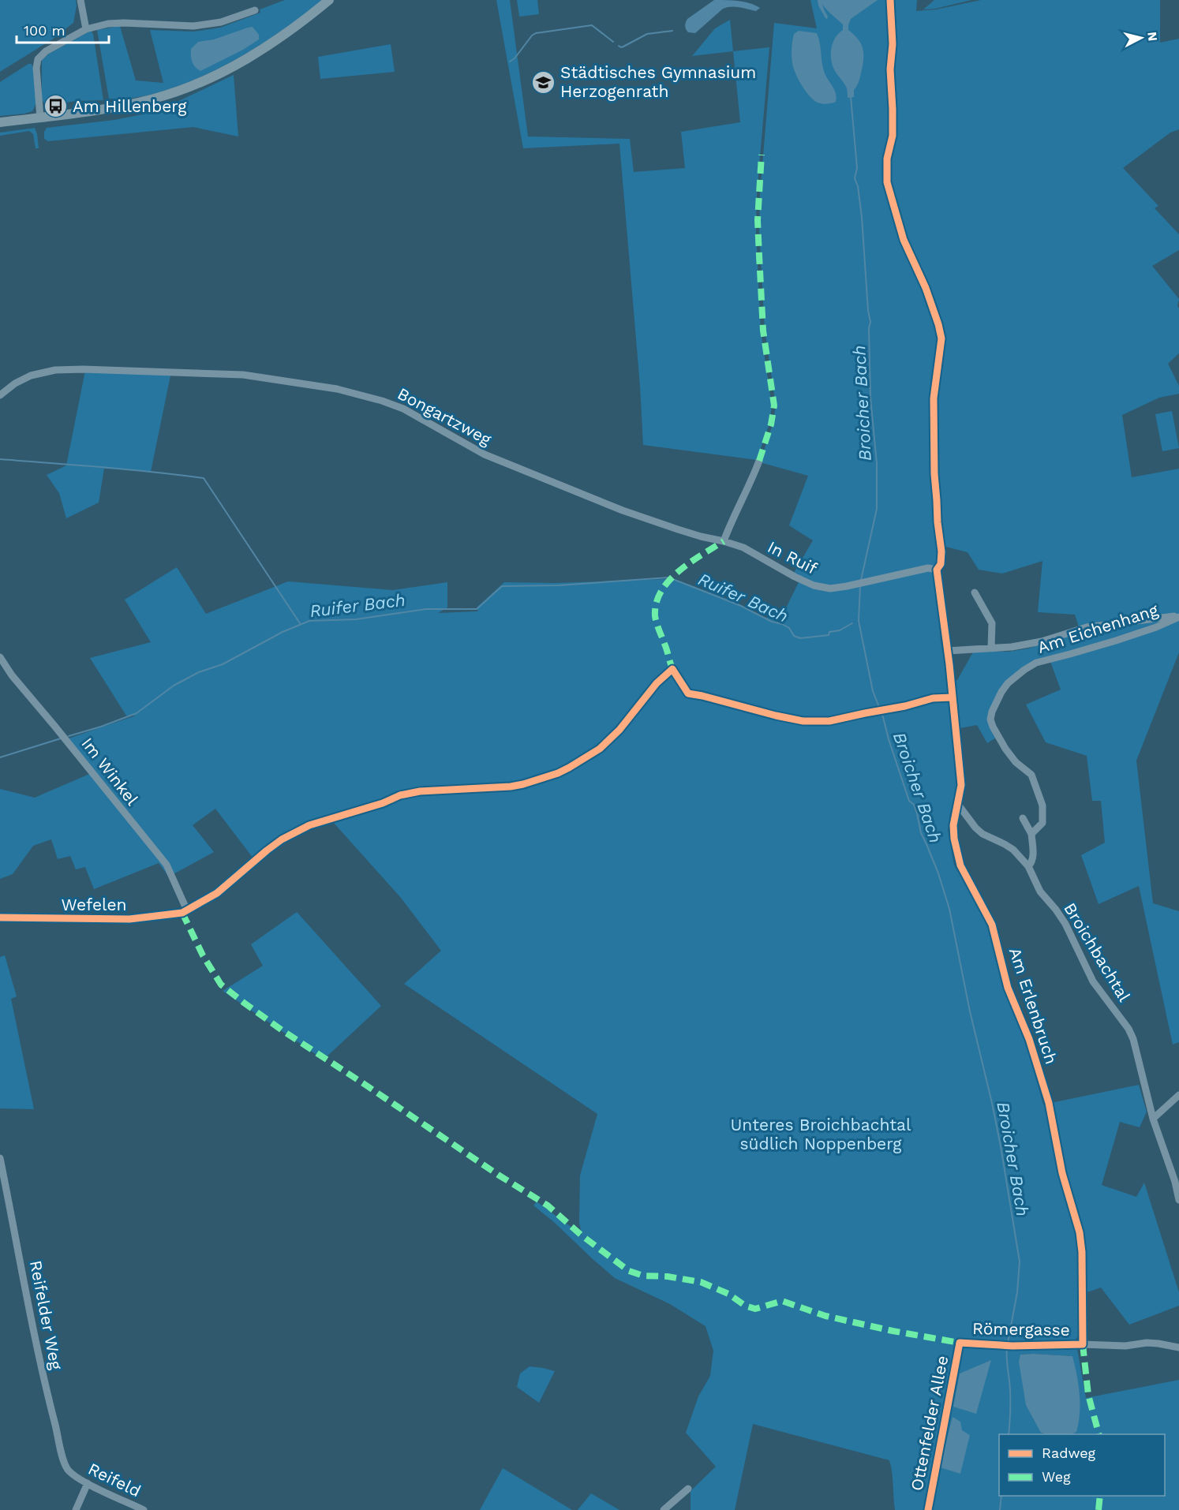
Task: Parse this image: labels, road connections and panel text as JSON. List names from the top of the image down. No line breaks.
{"streets":{"street":["Bongartzweg","In Ruif","Am Eichenhang","Im Winkel","Wefelen","Broichbachtal","Am Erlenbruch","Reifelder Weg","Römergasse","Ottenfelder Allee","Reifeld"]},"crossings":[["Bongartzweg","In Ruif"],["In Ruif","Am Erlenbruch"],["Im Winkel","Wefelen"],["Broichbachtal","Am Erlenbruch"],["Am Erlenbruch","Römergasse"],["Reifelder Weg","Reifeld"],["Römergasse","Ottenfelder Allee"]],"water":["Broicher Bach","Ruifer Bach"],"parks":["Unteres Broichbachtal südlich Noppenberg"],"places":{"school or university":["Städtisches Gymnasium Herzogenrath"],"bus stop":["Am Hillenberg"]},"legend":["Radweg","Weg"],"scale_bar":"100 m","north":"right"}
